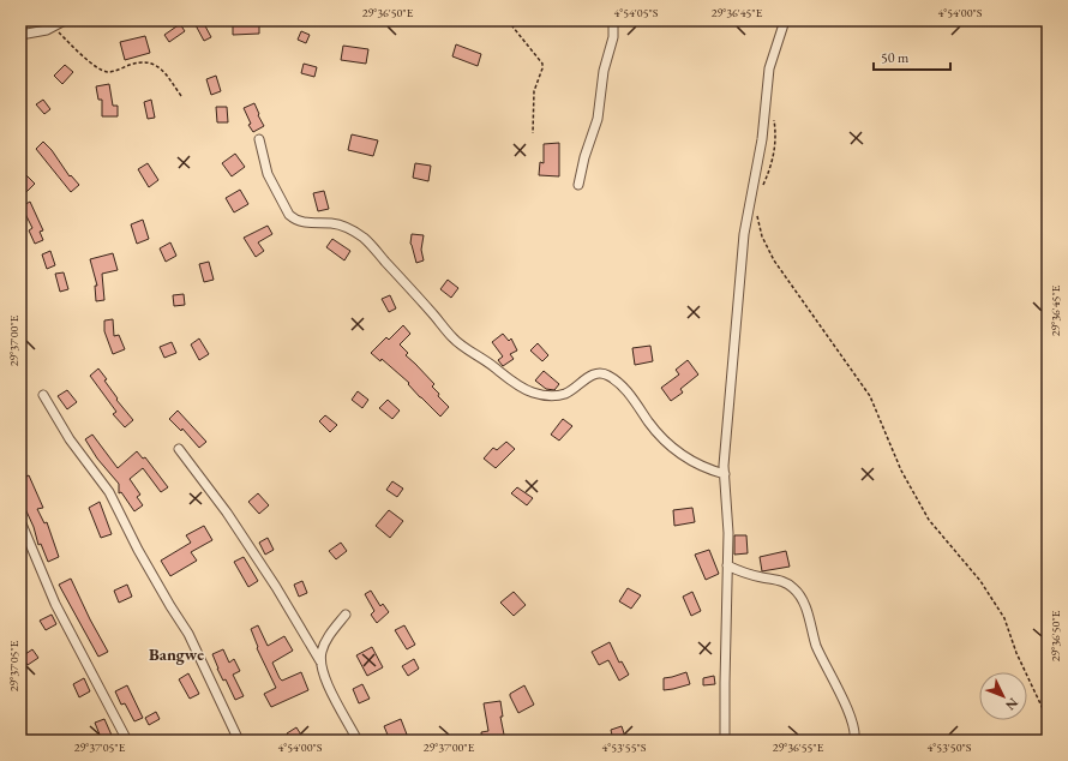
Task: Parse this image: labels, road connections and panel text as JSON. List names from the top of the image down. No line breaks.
{"districts":["Bangwe"],"scale_bar":"50 m","north":"bottom right","coordinates":["29°36'50\"E","4°54'05\"S","29°36'45\"E","4°54'00\"S","29°37'00\"E","29°37'05\"E","4°53'55\"S","29°36'55\"E","4°53'50\"S"]}
